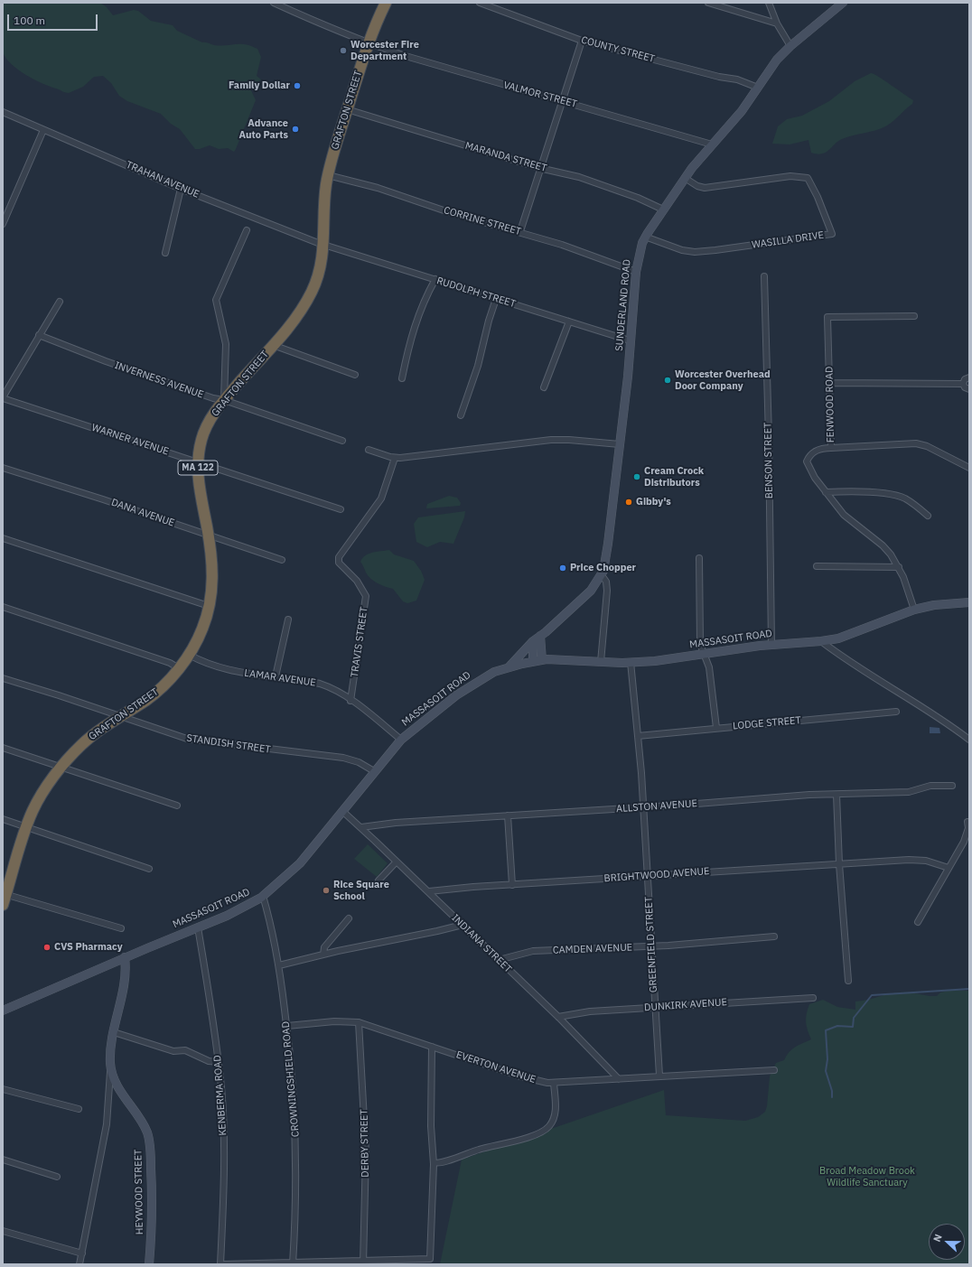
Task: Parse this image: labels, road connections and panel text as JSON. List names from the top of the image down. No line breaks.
{"streets":{"highway":["GRAFTON STREET","MA 122"],"street":["COUNTY STREET","VALMOR STREET","MARANDA STREET","TRAHAN AVENUE","CORRINE STREET","WASILLA DRIVE","RUDOLPH STREET","SUNDERLAND ROAD","INVERNESS AVENUE","FENWOOD ROAD","WARNER AVENUE","BENSON STREET","DANA AVENUE","MASSASOIT ROAD","TRAVIS STREET","LAMAR AVENUE","LODGE STREET","STANDISH STREET","ALLSTON AVENUE","BRIGHTWOOD AVENUE","INDIANA STREET","GREENFIELD STREET","CAMDEN AVENUE","DUNKIRK AVENUE","EVERTON AVENUE","CROWNINGSHIELD ROAD","KENBERMA ROAD","DERBY STREET","HEYWOOD STREET"]},"crossings":[["COUNTY STREET","SUNDERLAND ROAD"],["VALMOR STREET","GRAFTON STREET"],["VALMOR STREET","SUNDERLAND ROAD"],["GRAFTON STREET","MARANDA STREET"],["GRAFTON STREET","TRAHAN AVENUE"],["GRAFTON STREET","CORRINE STREET"],["GRAFTON STREET","RUDOLPH STREET"],["GRAFTON STREET","INVERNESS AVENUE"],["GRAFTON STREET","WARNER AVENUE"],["GRAFTON STREET","DANA AVENUE"],["GRAFTON STREET","LAMAR AVENUE"],["GRAFTON STREET","STANDISH STREET"],["MARANDA STREET","SUNDERLAND ROAD"],["TRAHAN AVENUE","RUDOLPH STREET"],["CORRINE STREET","SUNDERLAND ROAD"],["WASILLA DRIVE","SUNDERLAND ROAD"],["RUDOLPH STREET","SUNDERLAND ROAD"],["SUNDERLAND ROAD","MASSASOIT ROAD"],["FENWOOD ROAD","MASSASOIT ROAD"],["BENSON STREET","MASSASOIT ROAD"],["MASSASOIT ROAD","LAMAR AVENUE"],["MASSASOIT ROAD","STANDISH STREET"],["MASSASOIT ROAD","INDIANA STREET"],["MASSASOIT ROAD","GREENFIELD STREET"],["MASSASOIT ROAD","CROWNINGSHIELD ROAD"],["MASSASOIT ROAD","KENBERMA ROAD"],["MASSASOIT ROAD","HEYWOOD STREET"],["TRAVIS STREET","LAMAR AVENUE"],["LODGE STREET","GREENFIELD STREET"],["ALLSTON AVENUE","INDIANA STREET"],["ALLSTON AVENUE","GREENFIELD STREET"],["BRIGHTWOOD AVENUE","INDIANA STREET"],["BRIGHTWOOD AVENUE","GREENFIELD STREET"],["INDIANA STREET","CAMDEN AVENUE"],["INDIANA STREET","DUNKIRK AVENUE"],["INDIANA STREET","EVERTON AVENUE"],["GREENFIELD STREET","CAMDEN AVENUE"],["GREENFIELD STREET","DUNKIRK AVENUE"],["GREENFIELD STREET","EVERTON AVENUE"],["EVERTON AVENUE","CROWNINGSHIELD ROAD"],["EVERTON AVENUE","DERBY STREET"]],"parks":["Broad Meadow Brook Wildlife Sanctuary"],"places":["Worcester Fire Department","Family Dollar","Advance Auto Parts","Worcester Overhead Door Company","Cream Crock Distributors","Gibby's","Price Chopper","Rice Square School","CVS Pharmacy"],"scale_bar":"100 m","north":"left"}
